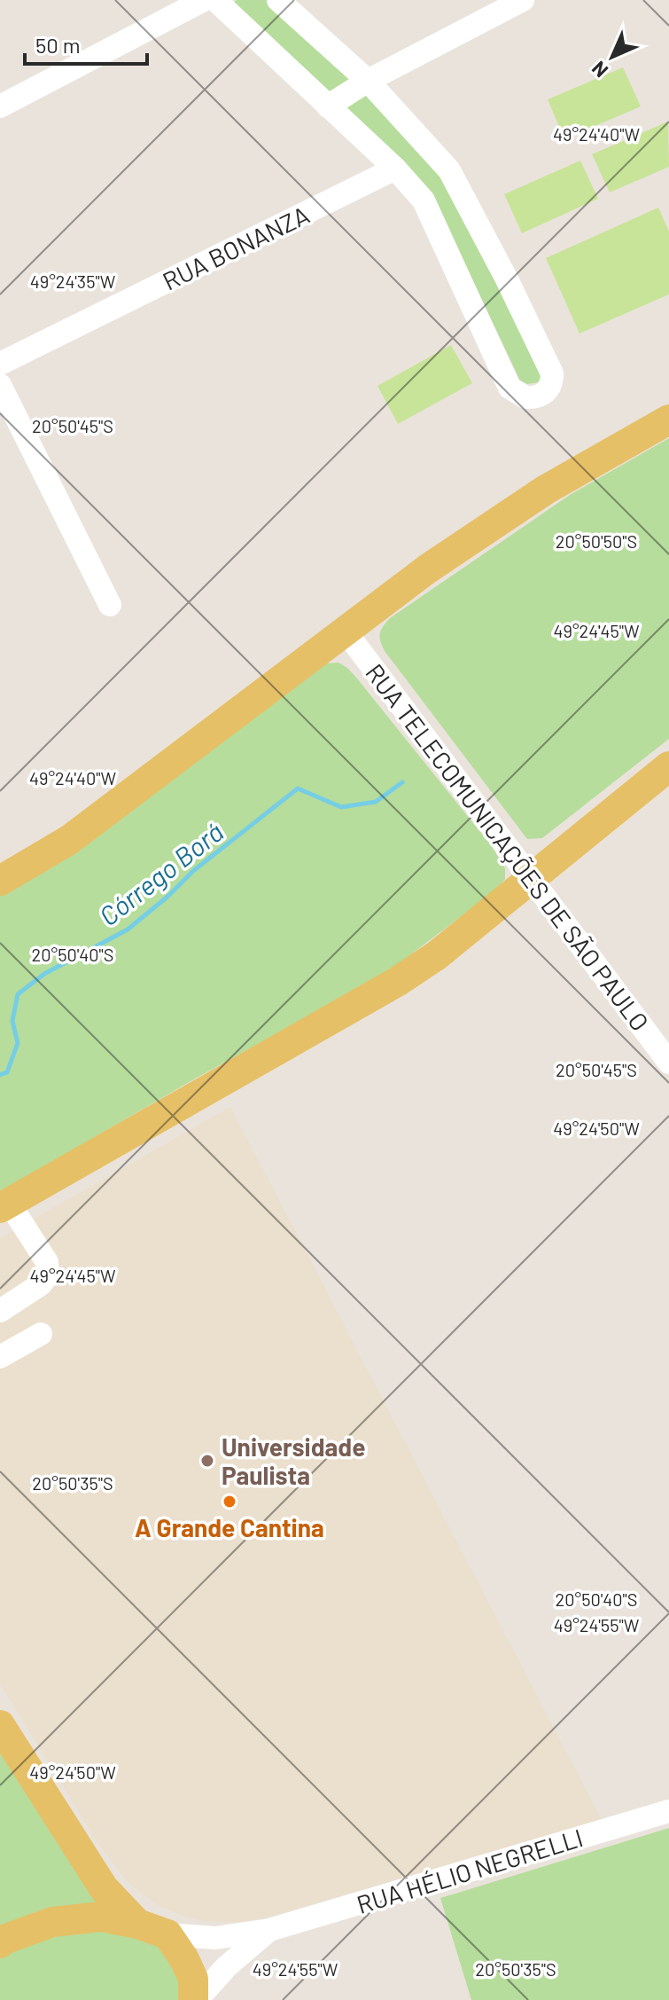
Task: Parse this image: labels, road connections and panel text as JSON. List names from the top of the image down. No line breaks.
{"streets":{"street":["RUA BONANZA","RUA TELECOMUNICAÇÕES DE SÃO PAULO","RUA HÉLIO NEGRELLI"]},"water":["Córrego Borá"],"places":["Universidade Paulista","A Grande Cantina"],"scale_bar":"50 m","north":"bottom left","coordinates":["49°24'40\"W","49°24'35\"W","20°50'45\"S","20°50'50\"S","49°24'45\"W","20°50'40\"S","49°24'50\"W","20°50'35\"S","49°24'55\"W"]}
